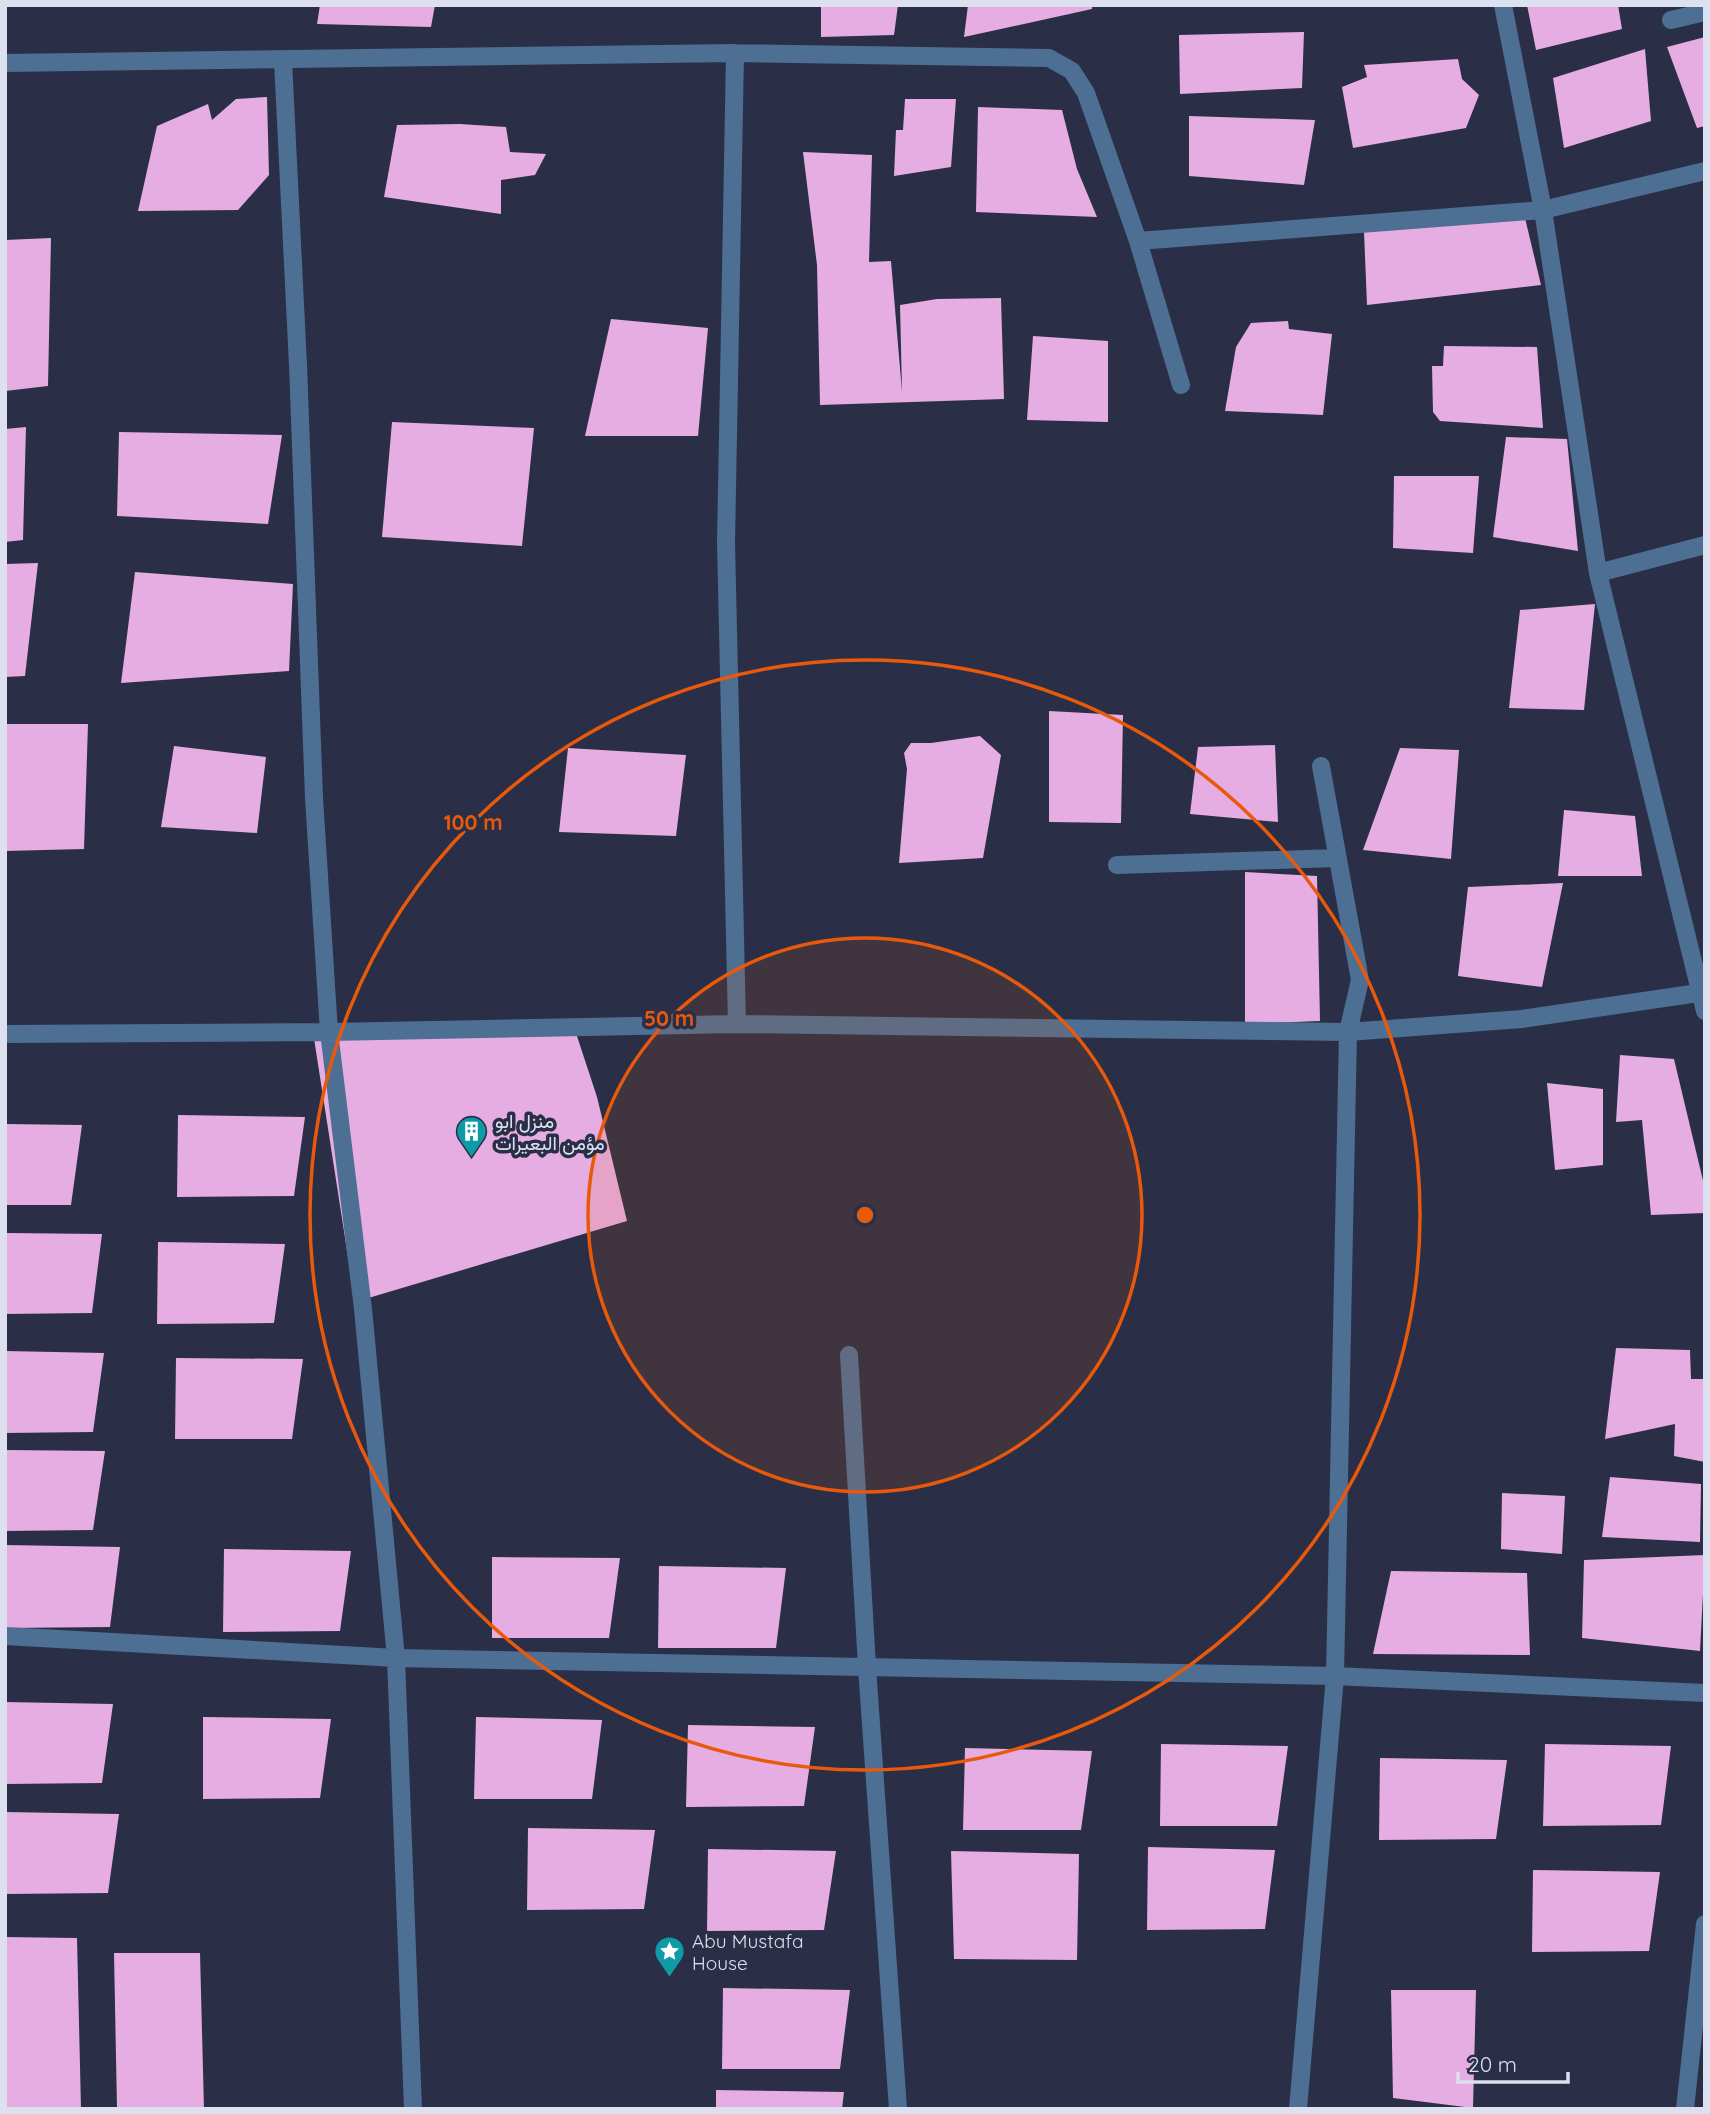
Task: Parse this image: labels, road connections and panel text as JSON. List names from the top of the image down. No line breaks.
{"places":{"building":["منزل ابو مؤمن البعيرات"],"place":["Abu Mustafa House"]},"scale_bar":"20 m","rings":["100 m","50 m"]}
